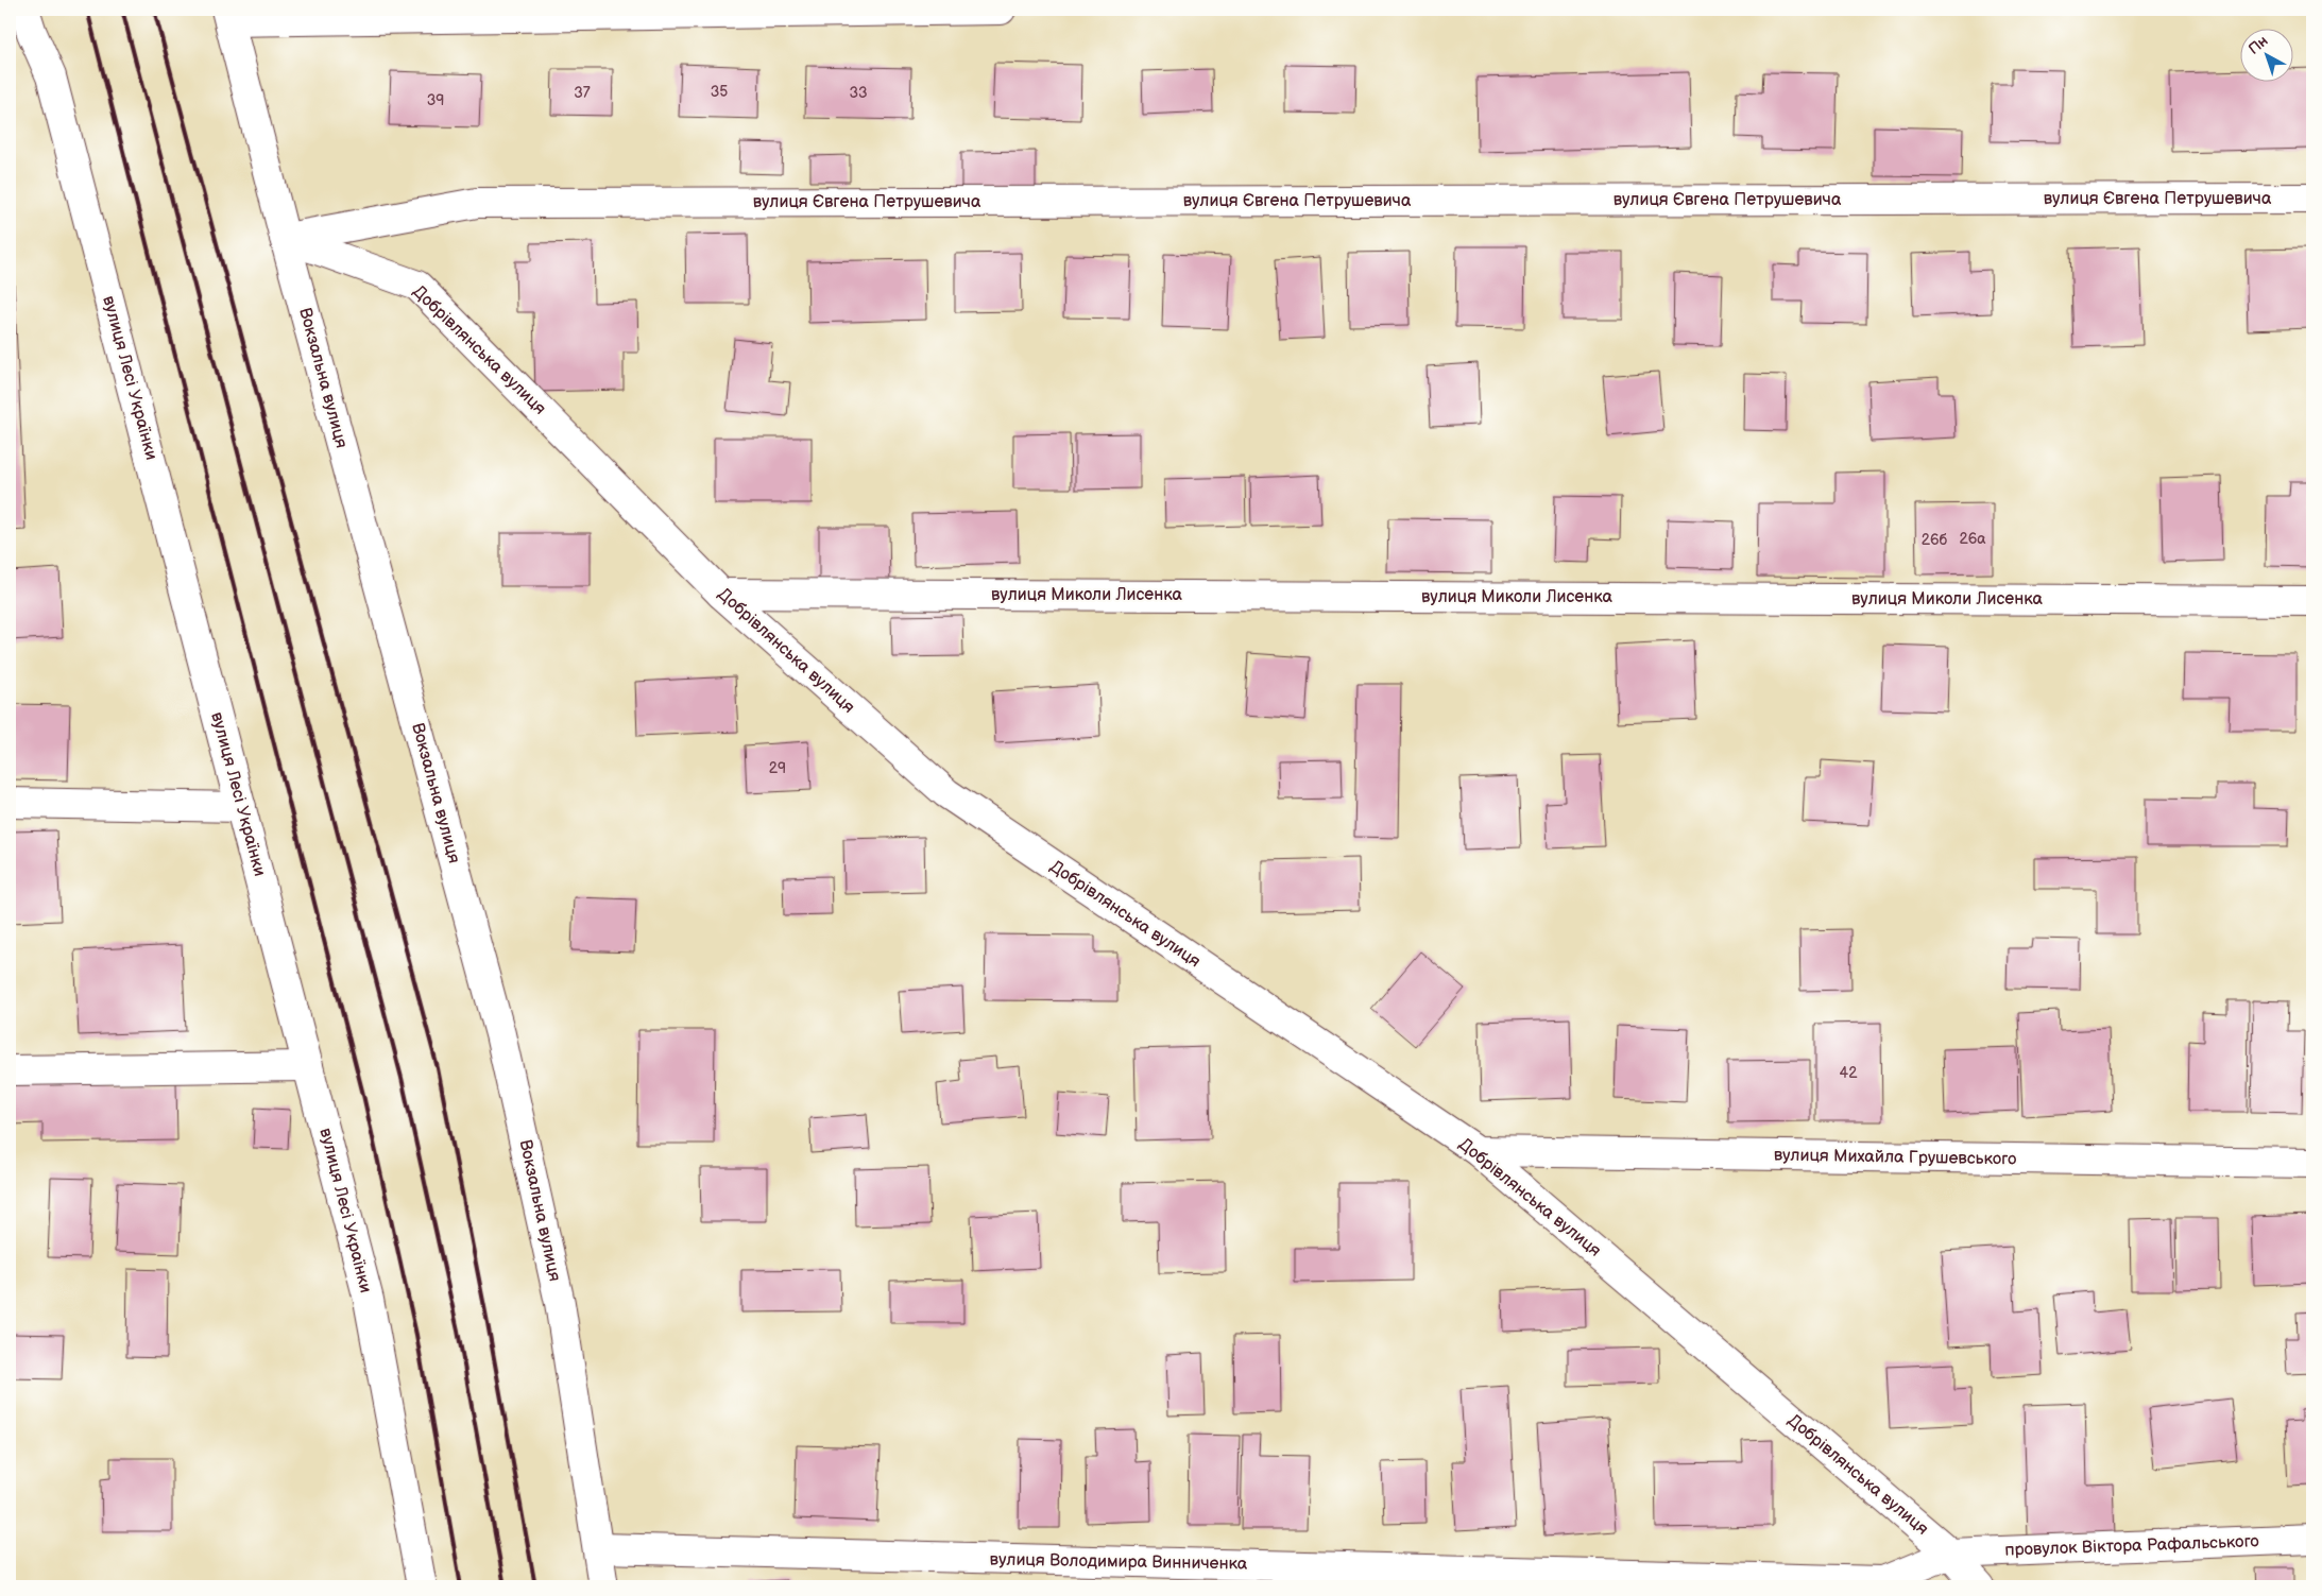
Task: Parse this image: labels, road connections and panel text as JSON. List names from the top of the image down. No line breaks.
{"streets":{"street":["вулиця Євгена Петрушевича","Добрівлянська вулиця","вулиця Лесі Українки","Вокзальна вулиця","вулиця Миколи Лисенка","вулиця Михайла Грушевського","провулок Віктора Рафальського","вулиця Володимира Винниченка"]},"crossings":[["вулиця Євгена Петрушевича","Добрівлянська вулиця"],["вулиця Євгена Петрушевича","Вокзальна вулиця"],["Добрівлянська вулиця","Вокзальна вулиця"],["Добрівлянська вулиця","вулиця Миколи Лисенка"],["Добрівлянська вулиця","вулиця Михайла Грушевського"],["Добрівлянська вулиця","провулок Віктора Рафальського"],["Добрівлянська вулиця","вулиця Володимира Винниченка"],["Вокзальна вулиця","вулиця Володимира Винниченка"],["провулок Віктора Рафальського","вулиця Володимира Винниченка"]],"house_numbers":["35","37","33","39","26а","26б","29","42"],"north":"top left"}
